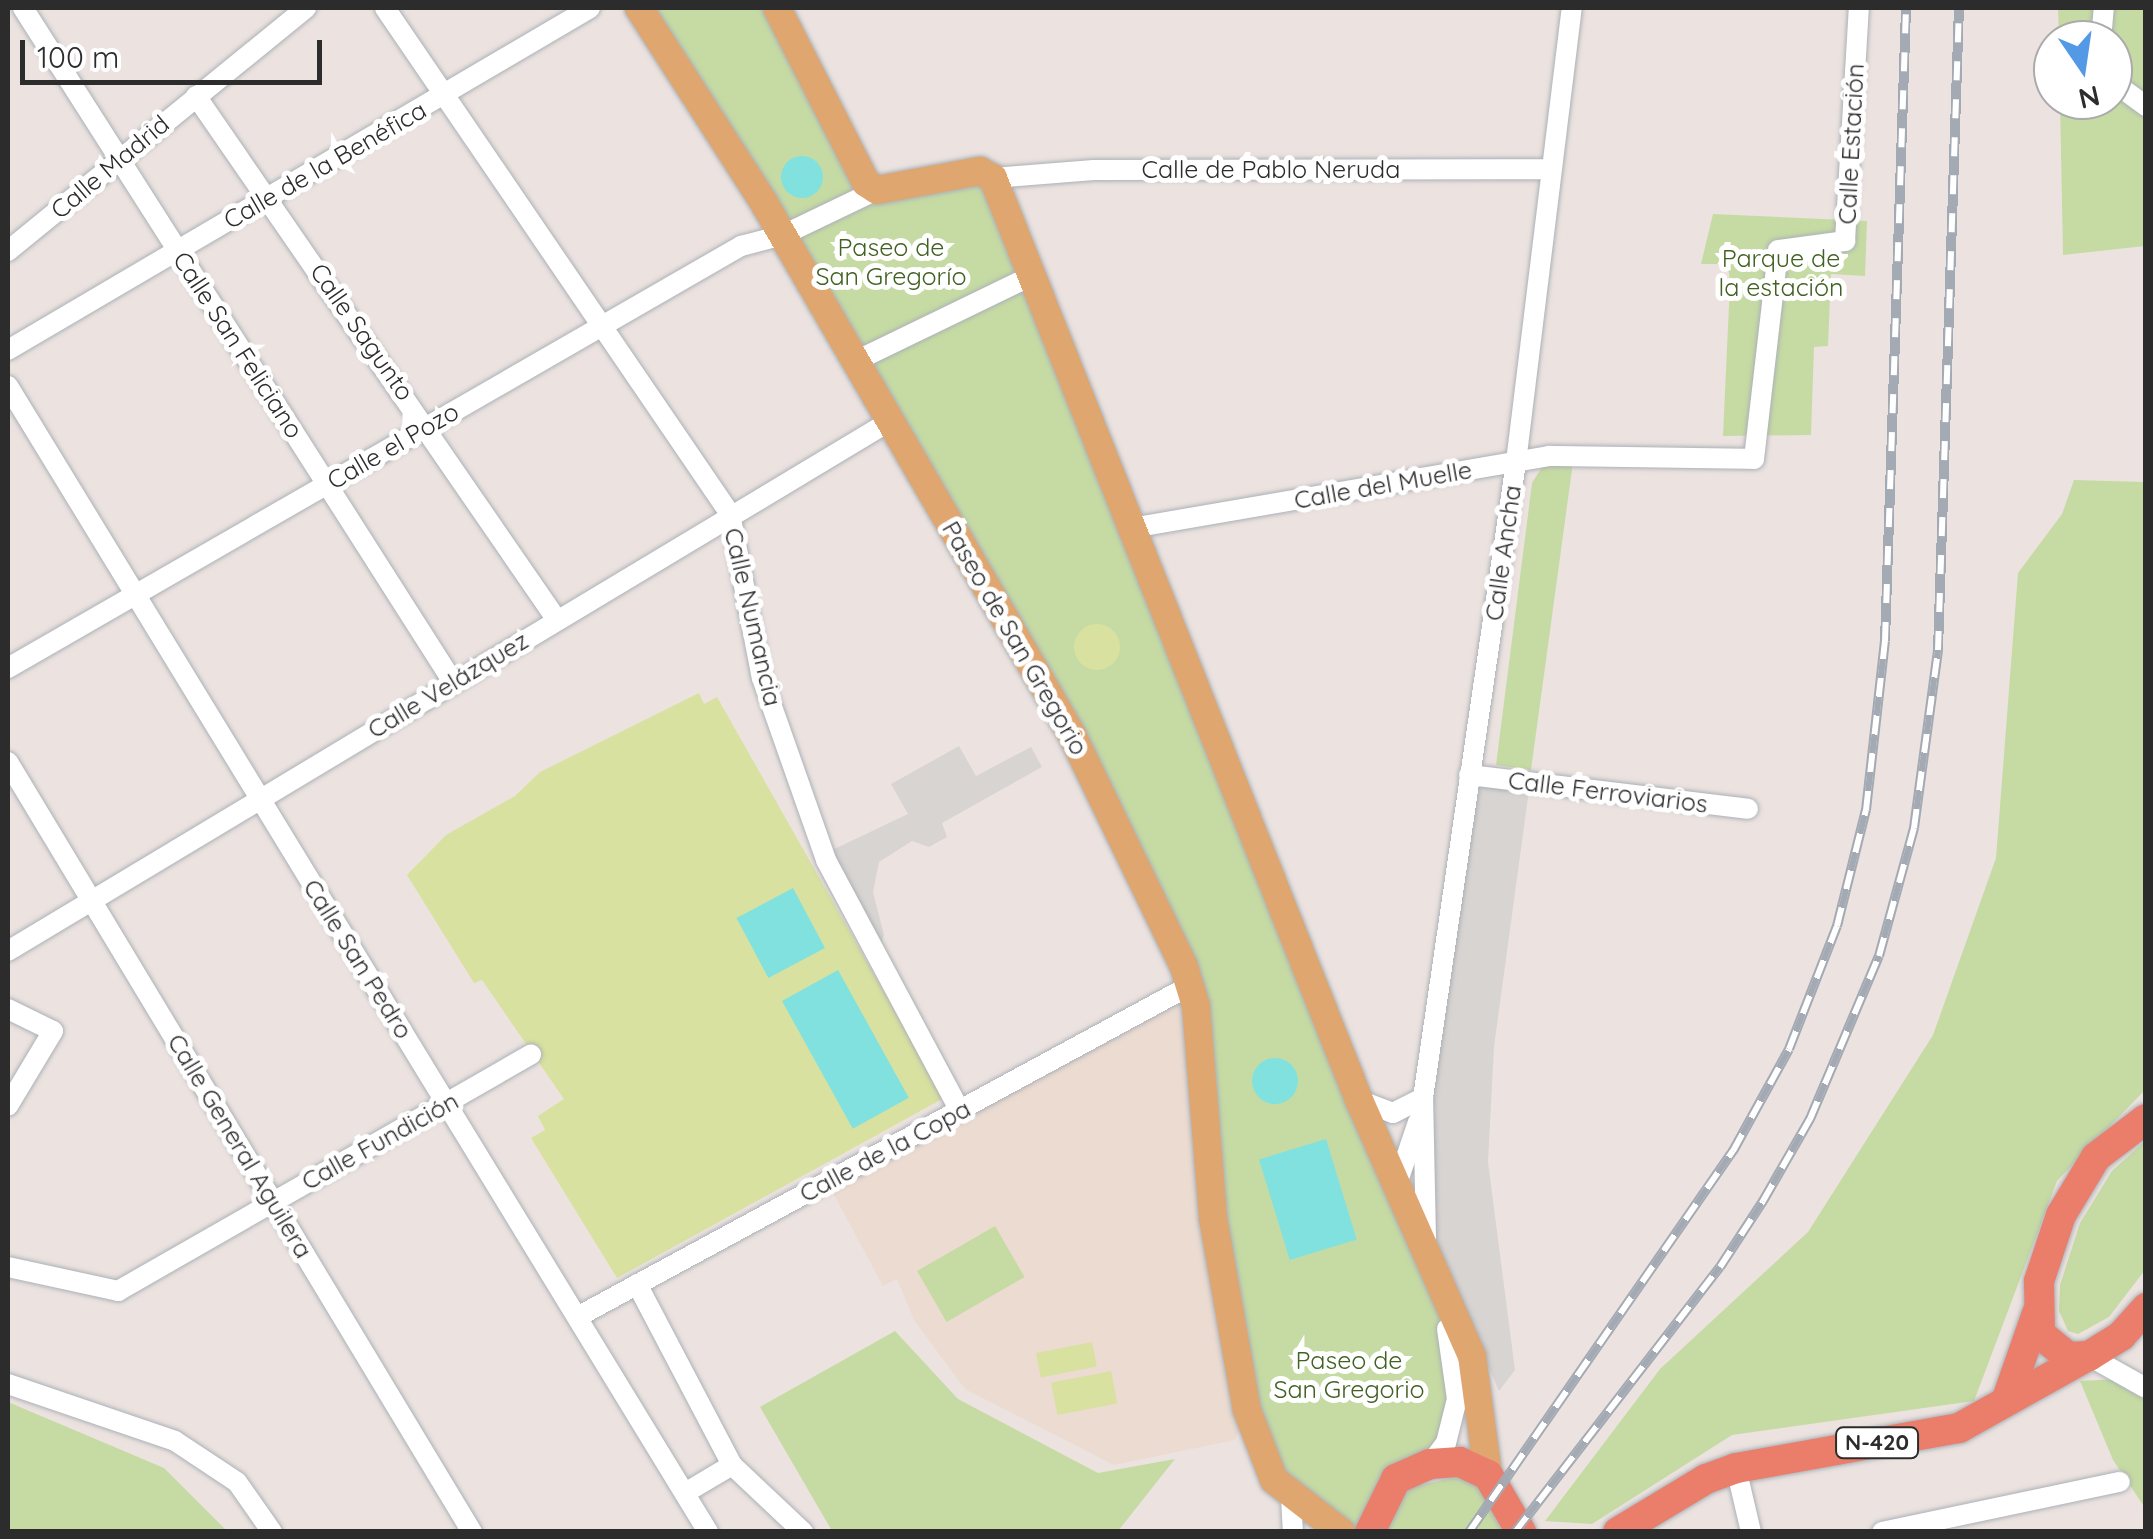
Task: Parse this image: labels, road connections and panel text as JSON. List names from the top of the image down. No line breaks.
{"streets":{"highway":["N-420"],"main road":["Paseo de San Gregorio"],"street":["Calle Estación","Calle de la Benéfica","Calle Madrid","Calle de Pablo Neruda","Calle Sagunto","Calle San Feliciano","Calle el Pozo","Calle del Muelle","Calle Ancha","Calle Numancia","Calle Velázquez","Calle Ferroviarios","Calle San Pedro","Calle Fundición","Calle General Aguilera","Calle de la Copa"]},"crossings":[["Calle Estación","Calle del Muelle"],["Calle de la Benéfica","Calle Sagunto"],["Calle de la Benéfica","Calle San Feliciano"],["Calle de la Benéfica","Calle Numancia"],["Calle Madrid","Calle Sagunto"],["Calle Madrid","Calle San Feliciano"],["Calle de Pablo Neruda","Calle Ancha"],["Calle Sagunto","Calle el Pozo"],["Calle Sagunto","Calle Velázquez"],["Calle San Feliciano","Calle el Pozo"],["Calle San Feliciano","Calle Velázquez"],["Calle el Pozo","Calle Numancia"],["Calle el Pozo","Paseo de San Gregorio"],["Calle el Pozo","Calle San Pedro"],["Calle del Muelle","Calle Ancha"],["Calle Ancha","Calle Ferroviarios"],["Calle Numancia","Calle Velázquez"],["Calle Numancia","Calle de la Copa"],["Paseo de San Gregorio","Calle Velázquez"],["Paseo de San Gregorio","Calle de la Copa"],["Calle Velázquez","Calle San Pedro"],["Calle Velázquez","Calle General Aguilera"],["Calle San Pedro","Calle Fundición"],["Calle San Pedro","Calle de la Copa"],["Calle Fundición","Calle General Aguilera"]],"parks":["Paseo de San Gregorío","Parque de la estación","Paseo de San Gregorio"],"scale_bar":"100 m","north":"bottom"}
